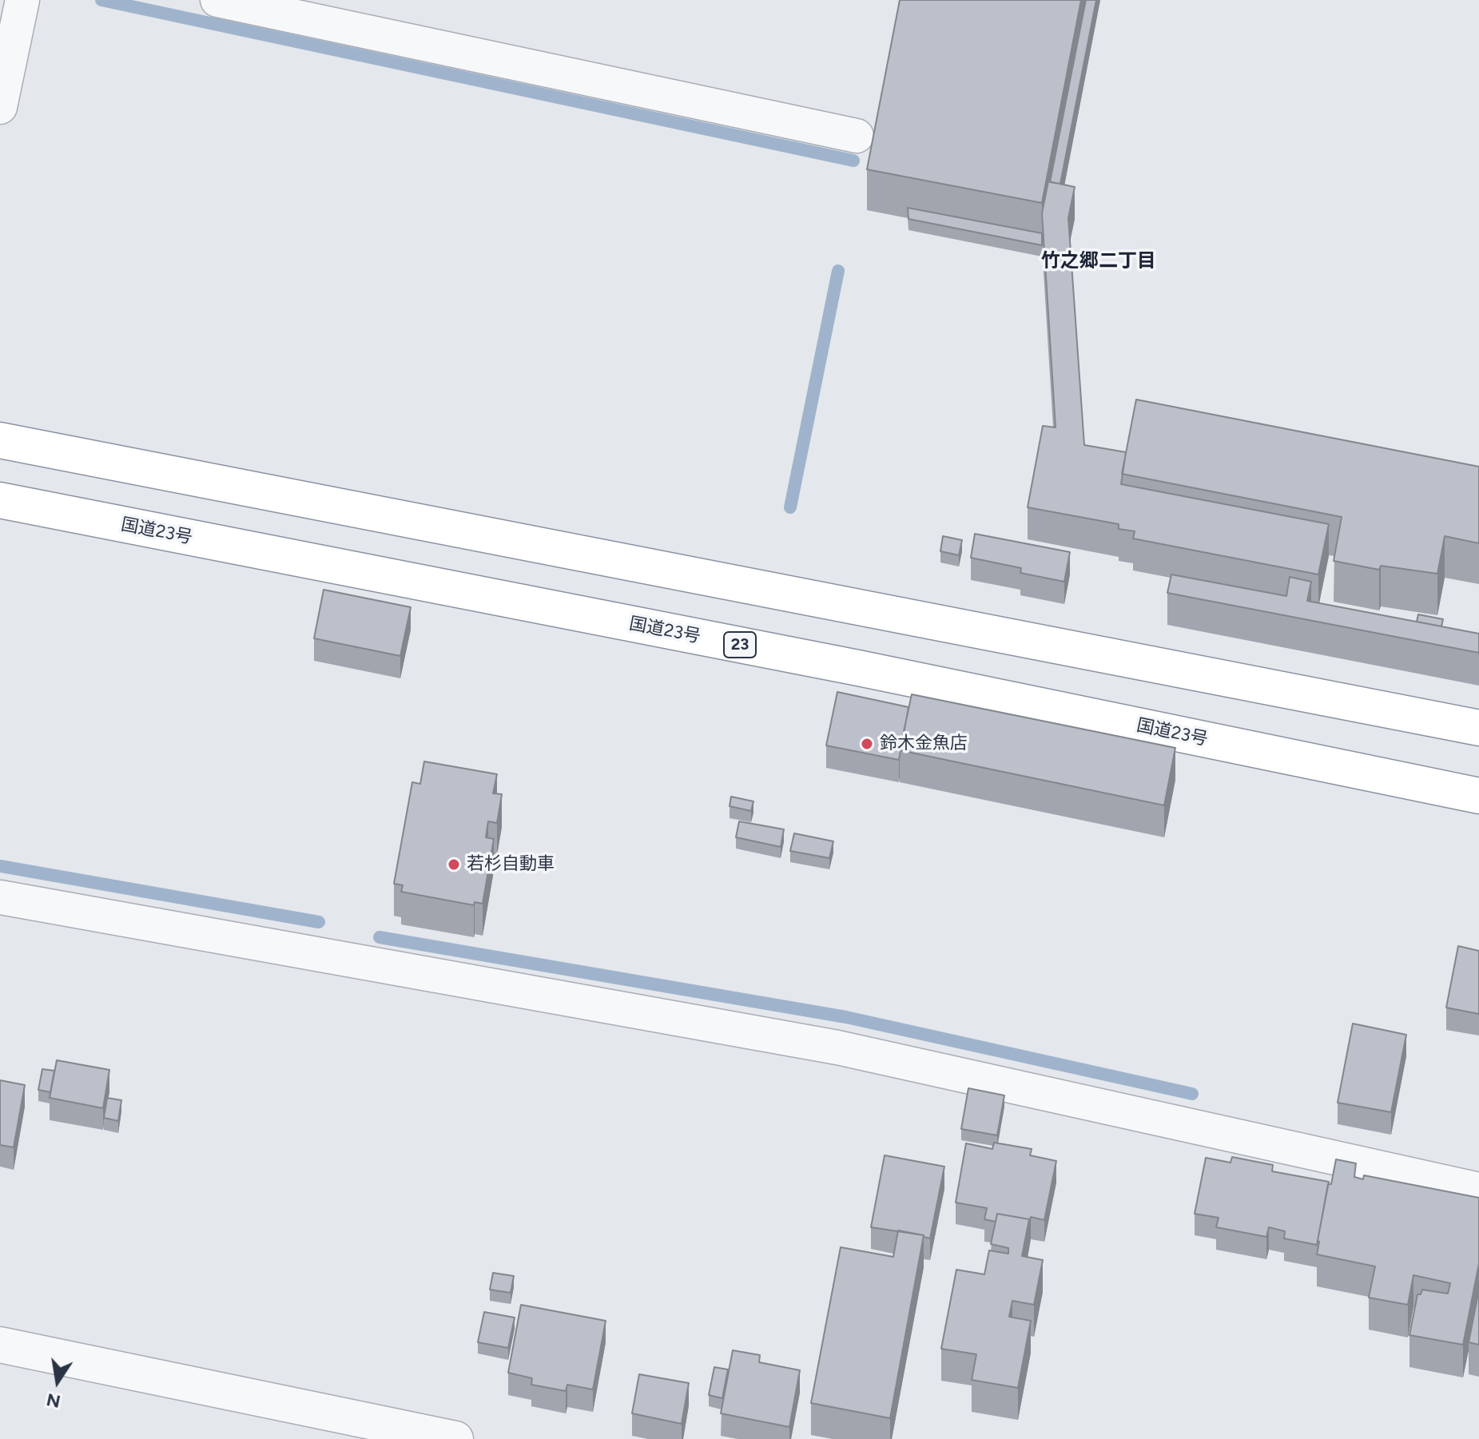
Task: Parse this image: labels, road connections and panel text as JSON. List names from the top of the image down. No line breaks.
{"streets":{"highway":["国道23号","23"]},"districts":["竹之郷二丁目"],"places":["鈴木金魚店","若杉自動車"],"north":"bottom"}
